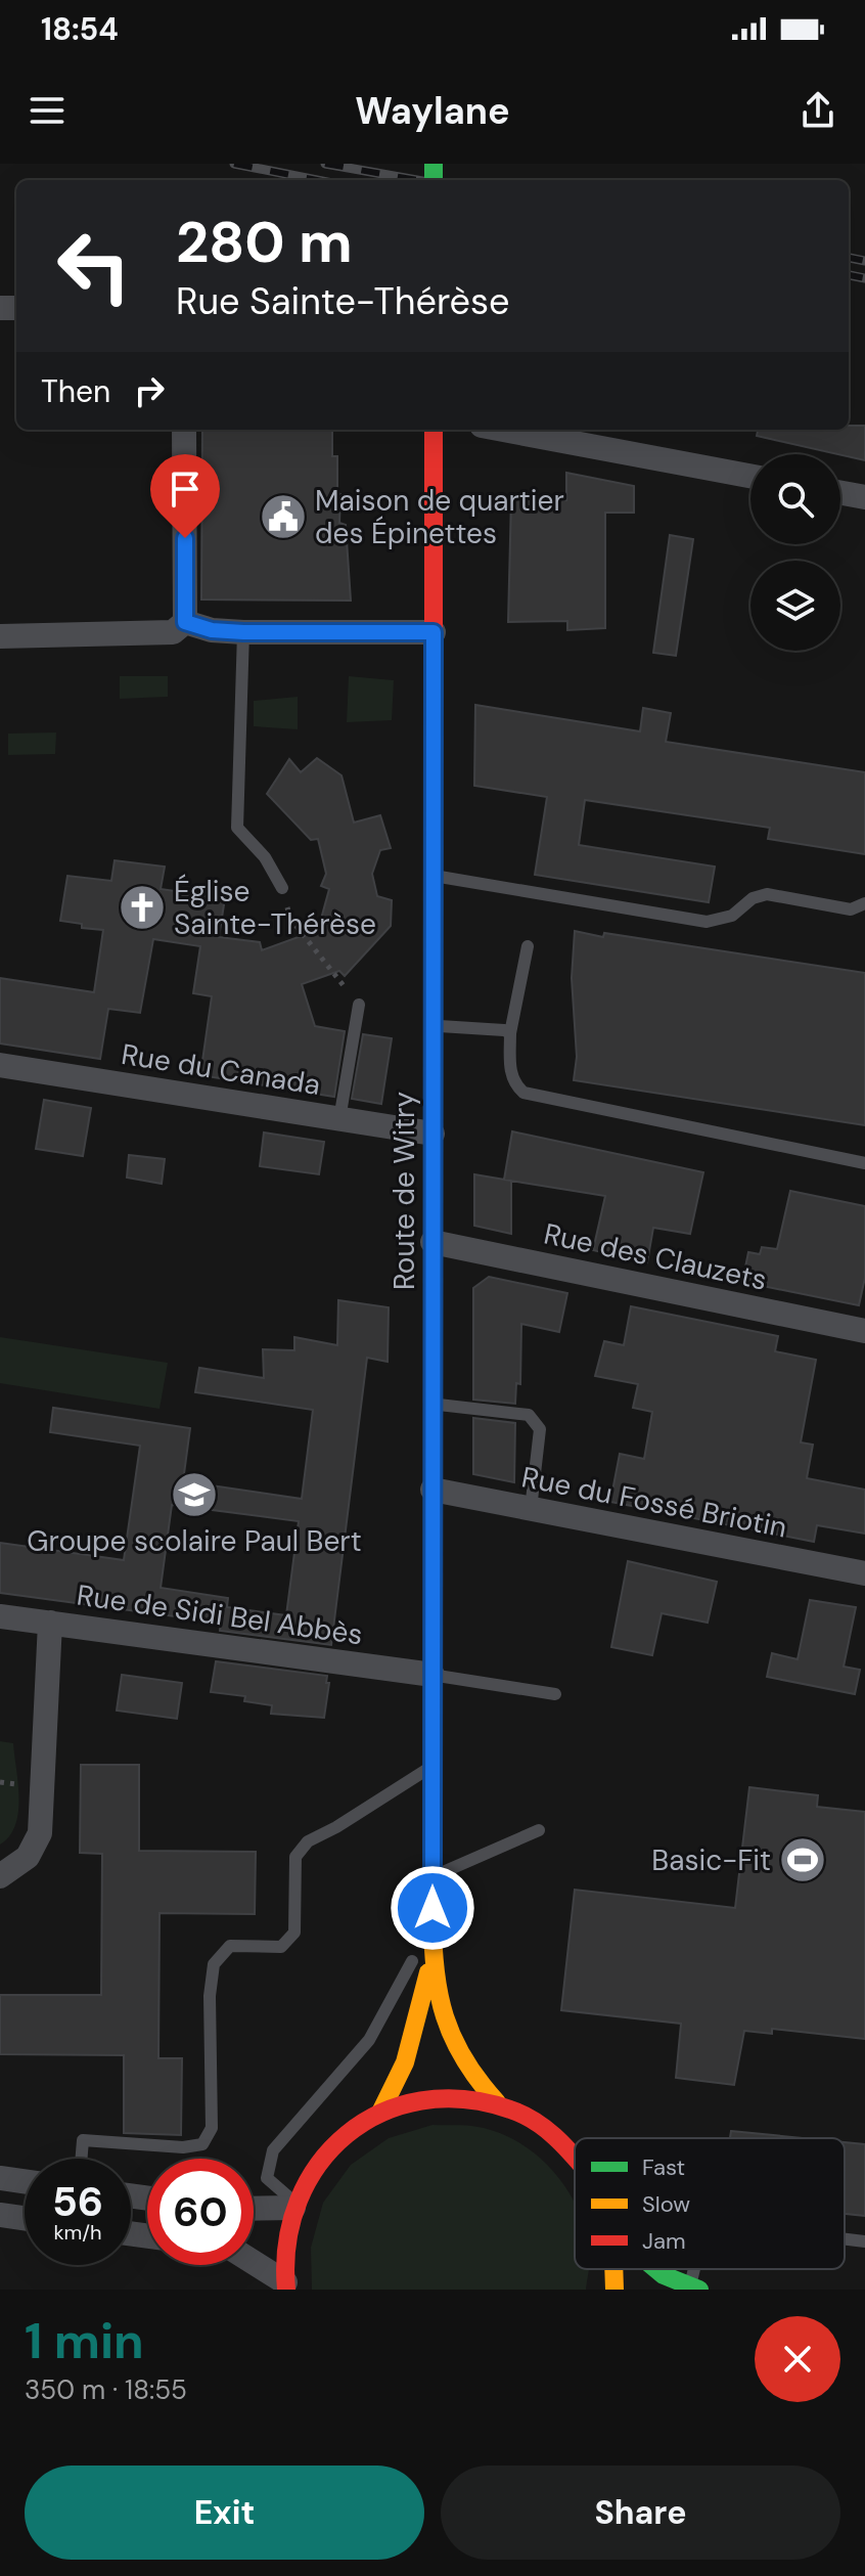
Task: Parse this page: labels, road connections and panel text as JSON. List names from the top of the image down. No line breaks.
{"streets":{"main road":["Route de Witry"],"street":["Rue du Canada","Rue des Clauzets","Rue du Fossé Briotin","Rue de Sidi Bel Abbès"]},"crossings":[["Rue du Canada","Route de Witry"],["Route de Witry","Rue des Clauzets"],["Route de Witry","Rue du Fossé Briotin"],["Route de Witry","Rue de Sidi Bel Abbès"]],"places":{"public building":["Maison de quartier des Épinettes"],"church":["Église Sainte-Thérèse"],"school or university":["Groupe scolaire Paul Bert"],"sports":["Basic-Fit"]},"legend":["Fast","Slow","Jam"],"page":{"status":"18:54","header":"Waylane","turn":["280 m","Rue Sainte-Thérèse"],"then":"Then","speed":"56 km/h","limit":"60","heading":["1 min","350 m · 18:55"],"buttons":["Exit","Share"]}}
